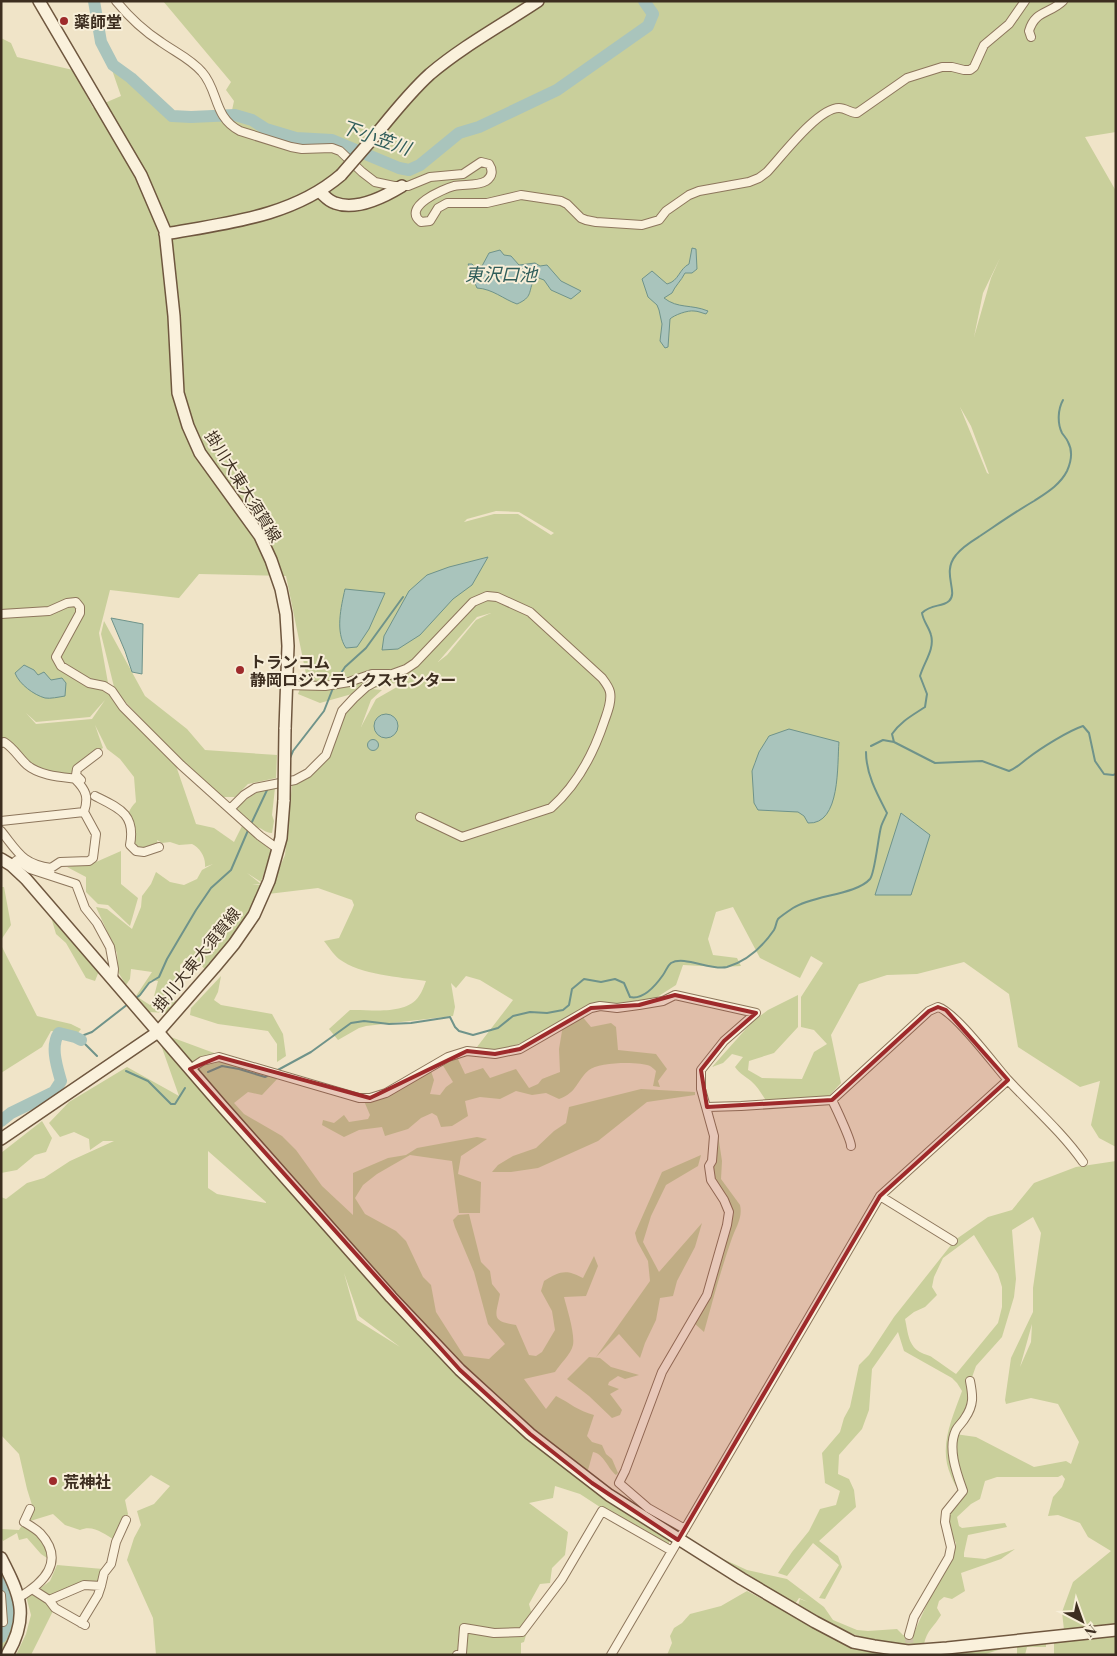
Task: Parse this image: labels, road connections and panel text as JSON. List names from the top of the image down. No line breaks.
{"streets":{"street":["掛川大東大須賀線"]},"water":["下小笠川","東沢口池"],"places":["薬師堂","トランコム 静岡ロジスティクスセンター","荒神社"],"north":"bottom right"}
